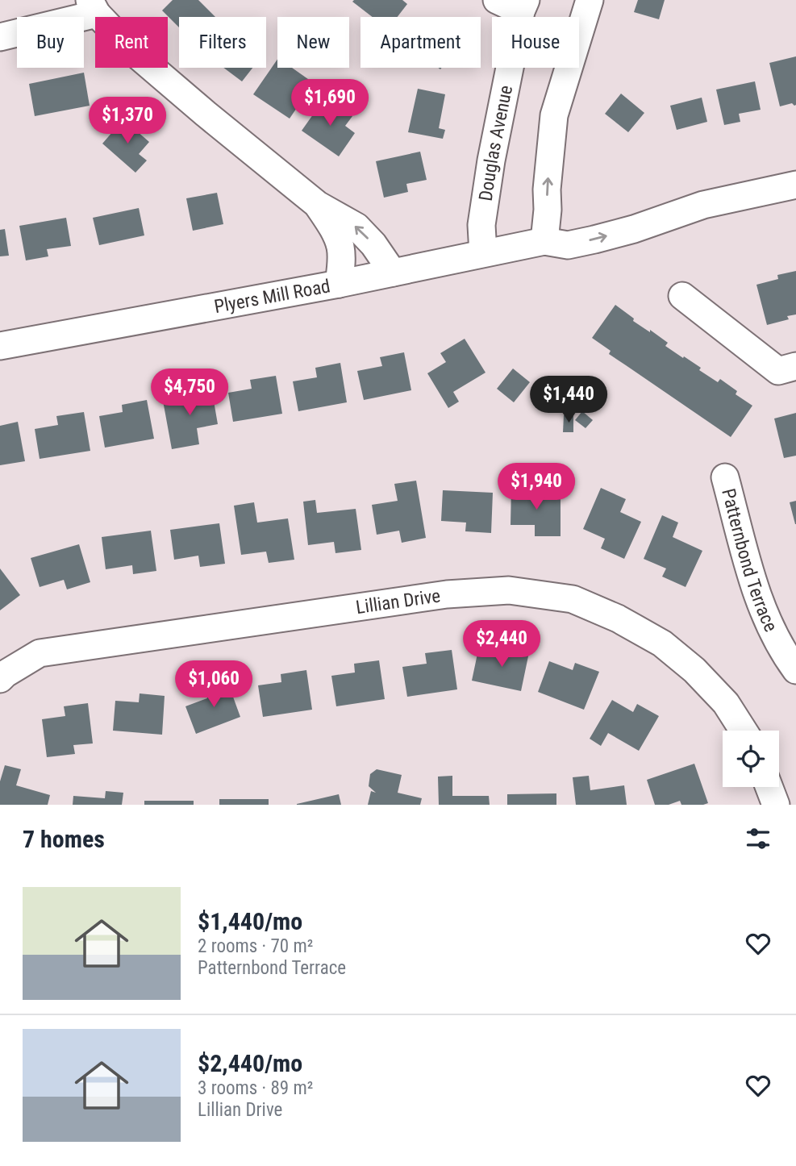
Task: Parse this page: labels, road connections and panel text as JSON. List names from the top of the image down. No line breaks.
{"streets":{"street":["Douglas Avenue","Plyers Mill Road","Patternbond Terrace","Lillian Drive"]},"crossings":[["Douglas Avenue","Plyers Mill Road"]],"page":{"chip":["Buy","Rent","Filters","New","Apartment","House"],"price":["$1,690","$1,370","$4,750","$1,440","$1,940","$2,440","$1,060"],"heading":"7 homes","list":[{"name":"$1,440/mo","note":"2 rooms · 70 m² · Patternbond Terrace"},{"name":"$2,440/mo","note":"3 rooms · 89 m² · Lillian Drive"}]}}
